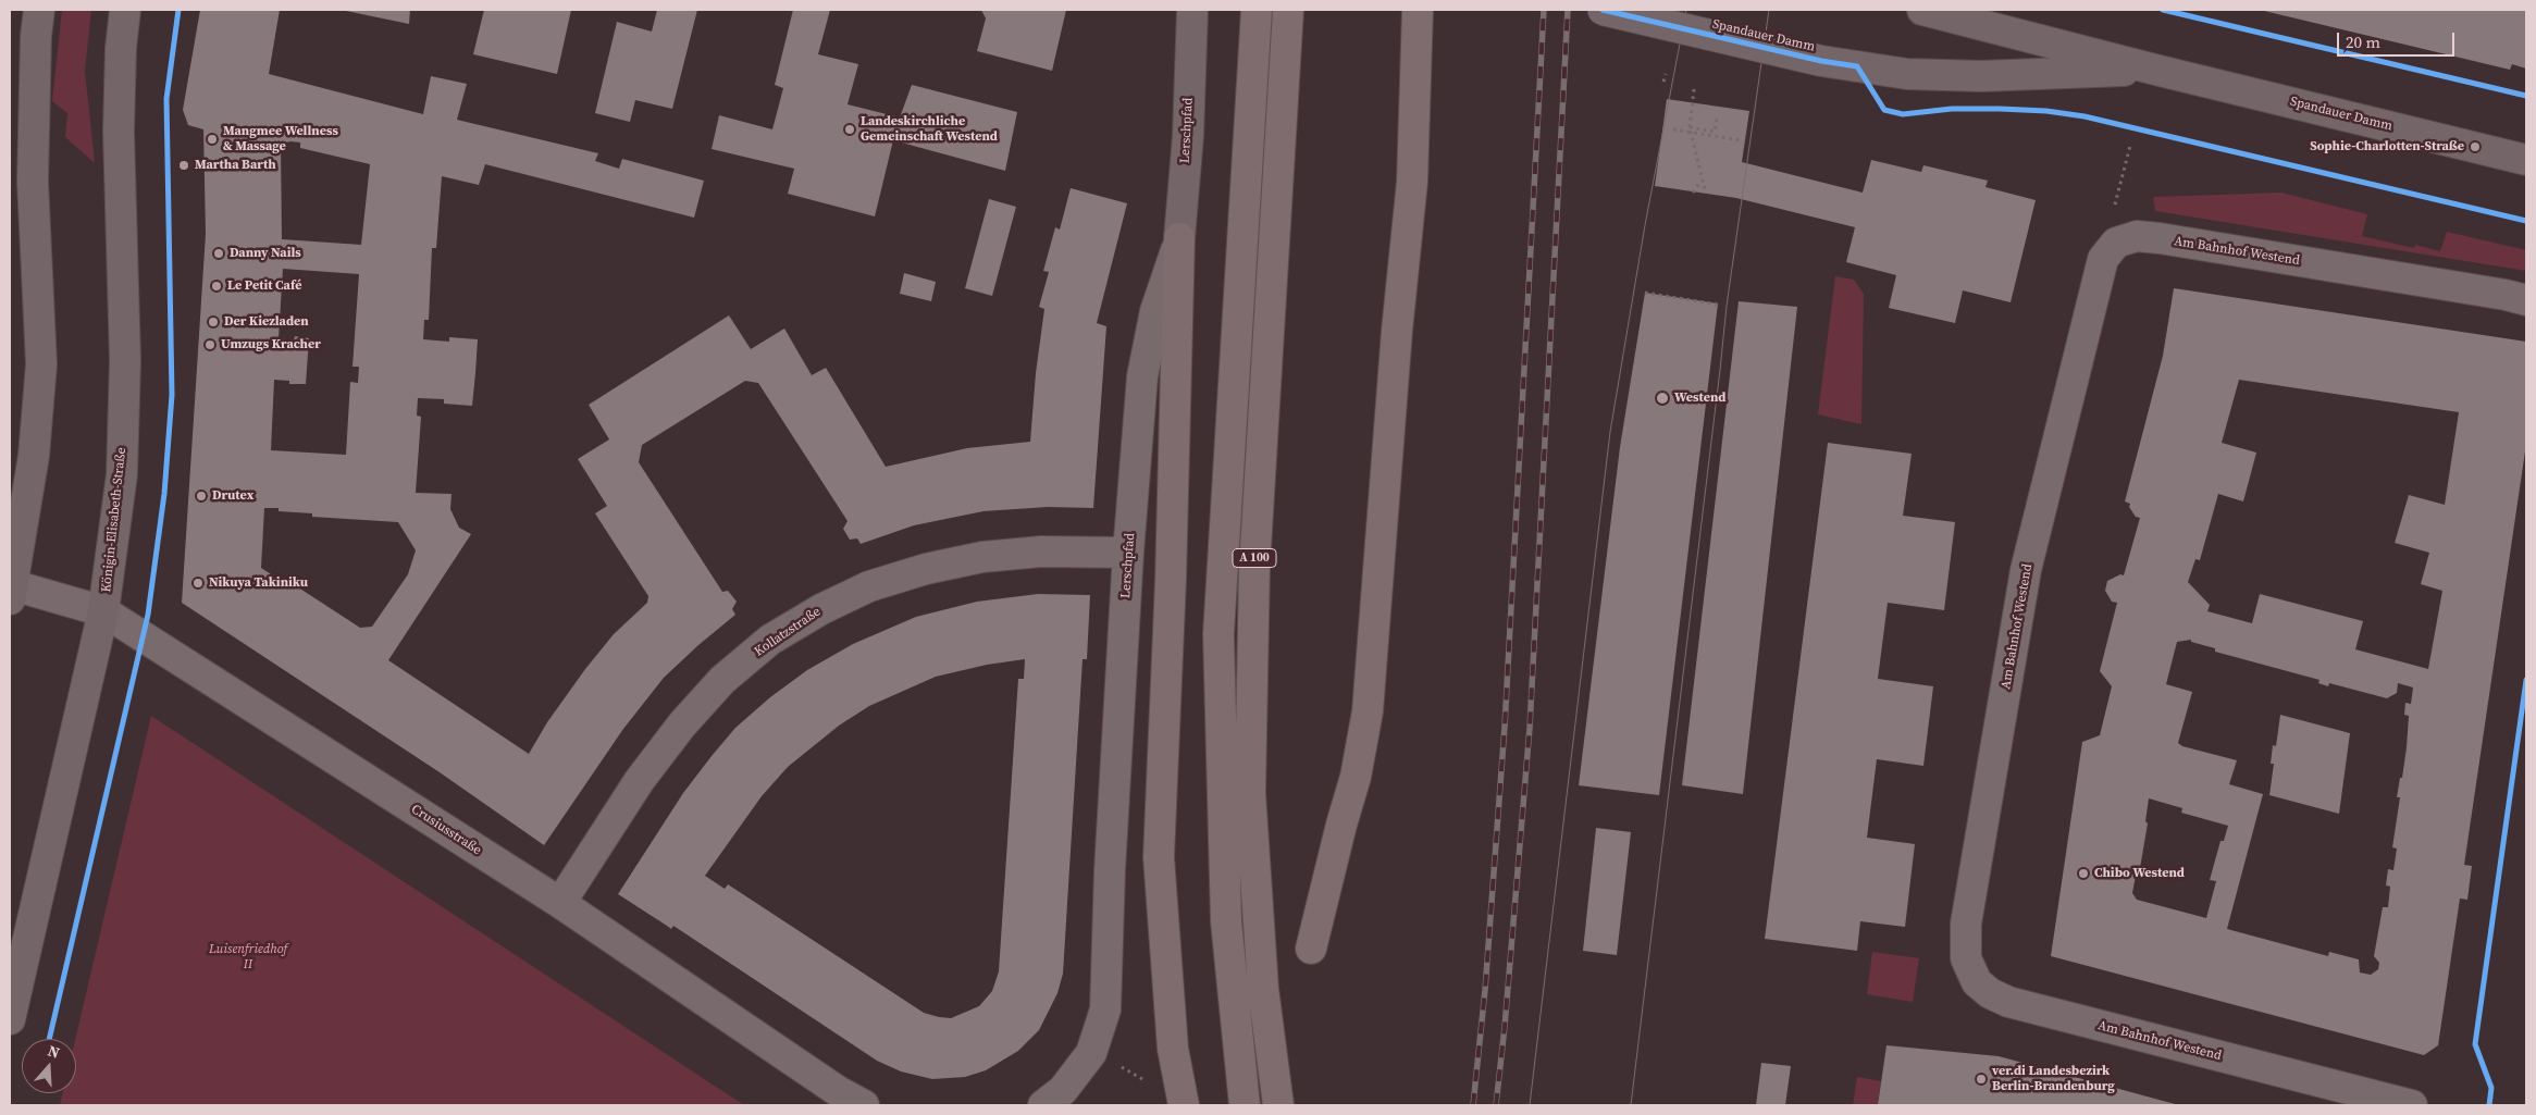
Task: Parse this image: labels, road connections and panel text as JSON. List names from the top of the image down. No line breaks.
{"streets":{"highway":["A 100"],"main road":["Spandauer Damm","Lerschpfad","Königin-Elisabeth-Straße"],"street":["Am Bahnhof Westend","Kollatzstraße","Crusiusstraße"]},"crossings":[["Lerschpfad","Kollatzstraße"],["Königin-Elisabeth-Straße","Crusiusstraße"],["Kollatzstraße","Crusiusstraße"]],"parks":["Luisenfriedhof II"],"places":["Landeskirchliche Gemeinschaft Westend","Mangmee Wellness & Massage","Sophie-Charlotten-Straße","Martha Barth","Danny Nails","Le Petit Café","Der Kiezladen","Umzugs Kracher","Westend","Drutex","Nikuya Takiniku","Chibo Westend","ver.di Landesbezirk Berlin-Brandenburg"],"scale_bar":"20 m","north":"top"}
